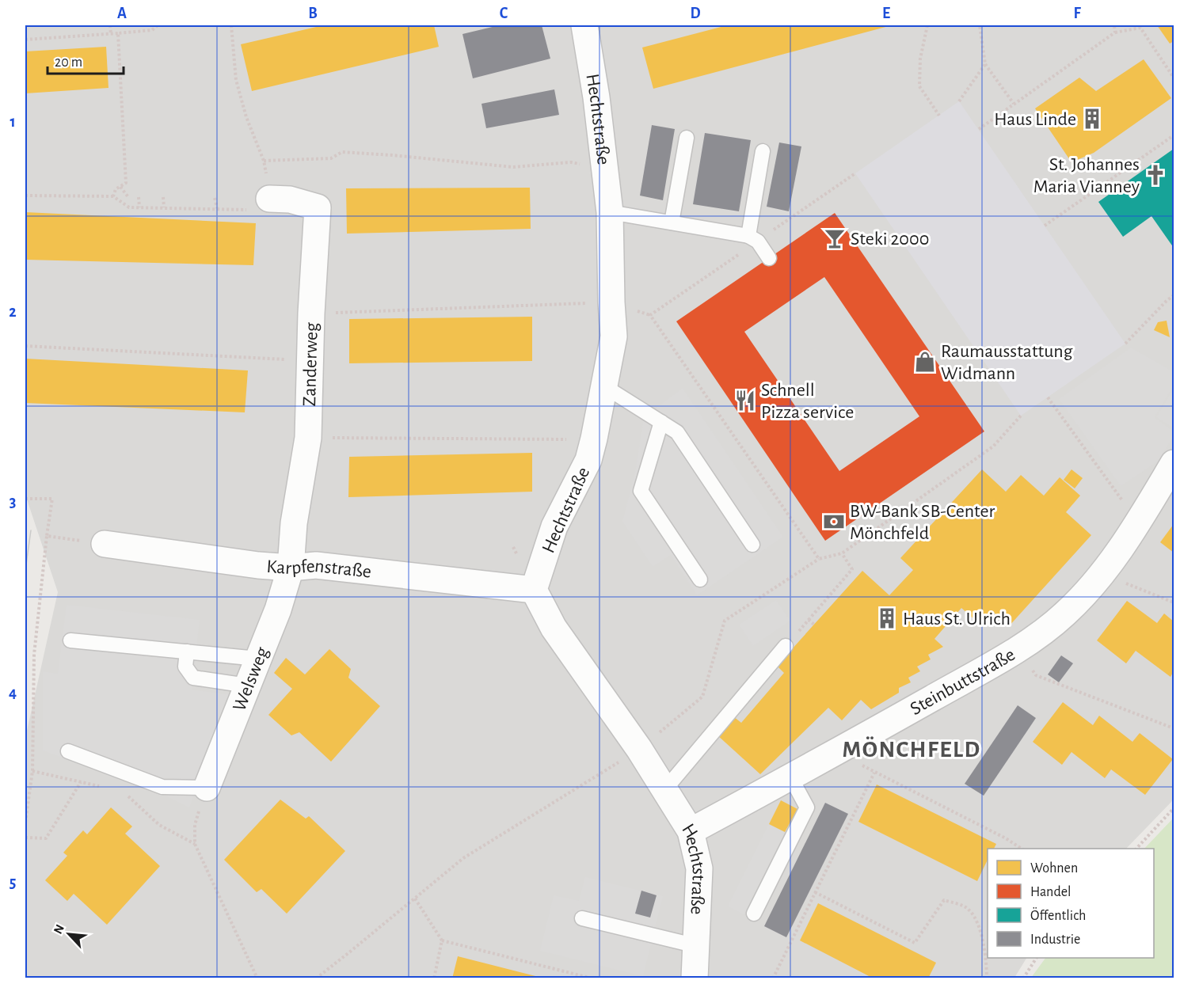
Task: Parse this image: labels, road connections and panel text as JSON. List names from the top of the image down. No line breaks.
{"streets":{"street":["Hechtstraße","Zanderweg","Karpfenstraße","Welsweg","Steinbuttstraße"]},"crossings":[["Hechtstraße","Karpfenstraße"],["Hechtstraße","Steinbuttstraße"],["Zanderweg","Karpfenstraße"],["Zanderweg","Welsweg"],["Karpfenstraße","Welsweg"]],"districts":["MÖNCHFELD"],"places":{"building":["Haus Linde","Haus St. Ulrich"],"church":["St. Johannes Maria Vianney"],"bar":["Steki 2000"],"shop":["Raumausstattung Widmann"],"restaurant":["Schnell Pizza service"],"bank":["BW-Bank SB-Center Mönchfeld"]},"legend":["Wohnen","Handel","Öffentlich","Industrie"],"scale_bar":"20 m","north":"top left","grid":{"columns":["A","B","C","D","E","F"],"rows":["1","2","3","4","5"]}}
